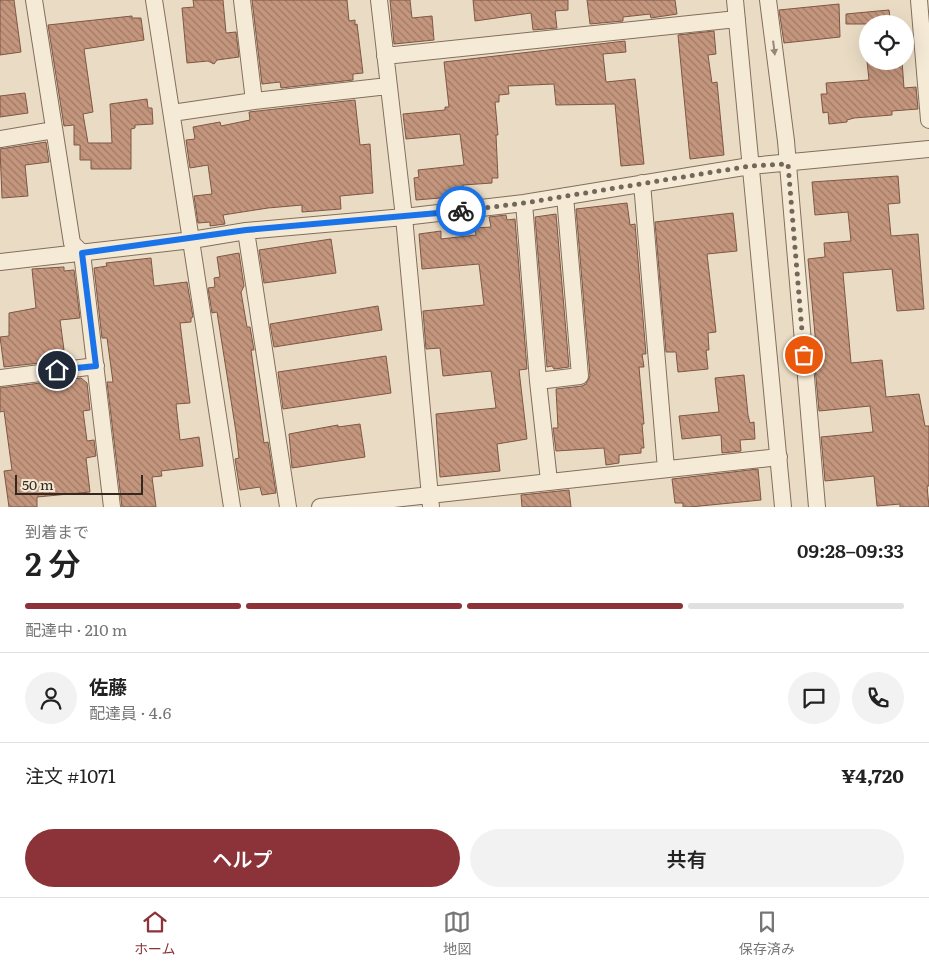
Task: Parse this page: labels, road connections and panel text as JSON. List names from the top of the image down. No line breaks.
{"scale_bar":"50 m","page":{"scale":"50 m","heading":["2 分","到着まで","09:28–09:33"],"panel":["佐藤","配達員 · 4.6","注文 #1071","¥4,720"],"bar":"配達中 · 210 m","buttons":["ヘルプ","共有"],"tabs":["ホーム","地図","保存済み"]}}
